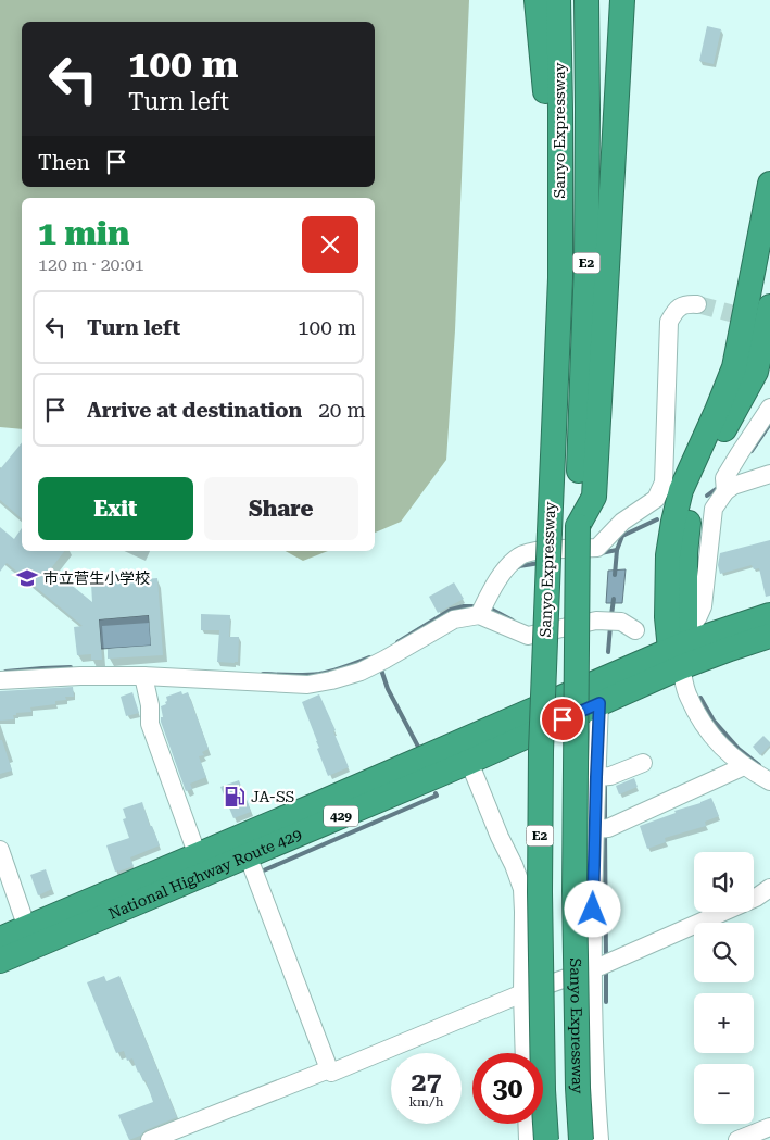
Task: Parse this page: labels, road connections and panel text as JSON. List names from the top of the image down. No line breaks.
{"streets":{"highway":["Sanyo Expressway","E2","429","National Highway Route 429"]},"places":{"school or university":["市立菅生小学校"],"fuel station":["JA-SS"]},"page":{"turn":["100 m","Turn left"],"then":"Then","heading":["1 min","120 m · 20:01"],"list":[{"name":"Turn left","value":"100 m"},{"name":"Arrive at destination","value":"20 m"}],"buttons":["Exit","Share"],"map_buttons":["+","−"],"speed":"27 km/h","limit":"30"}}
